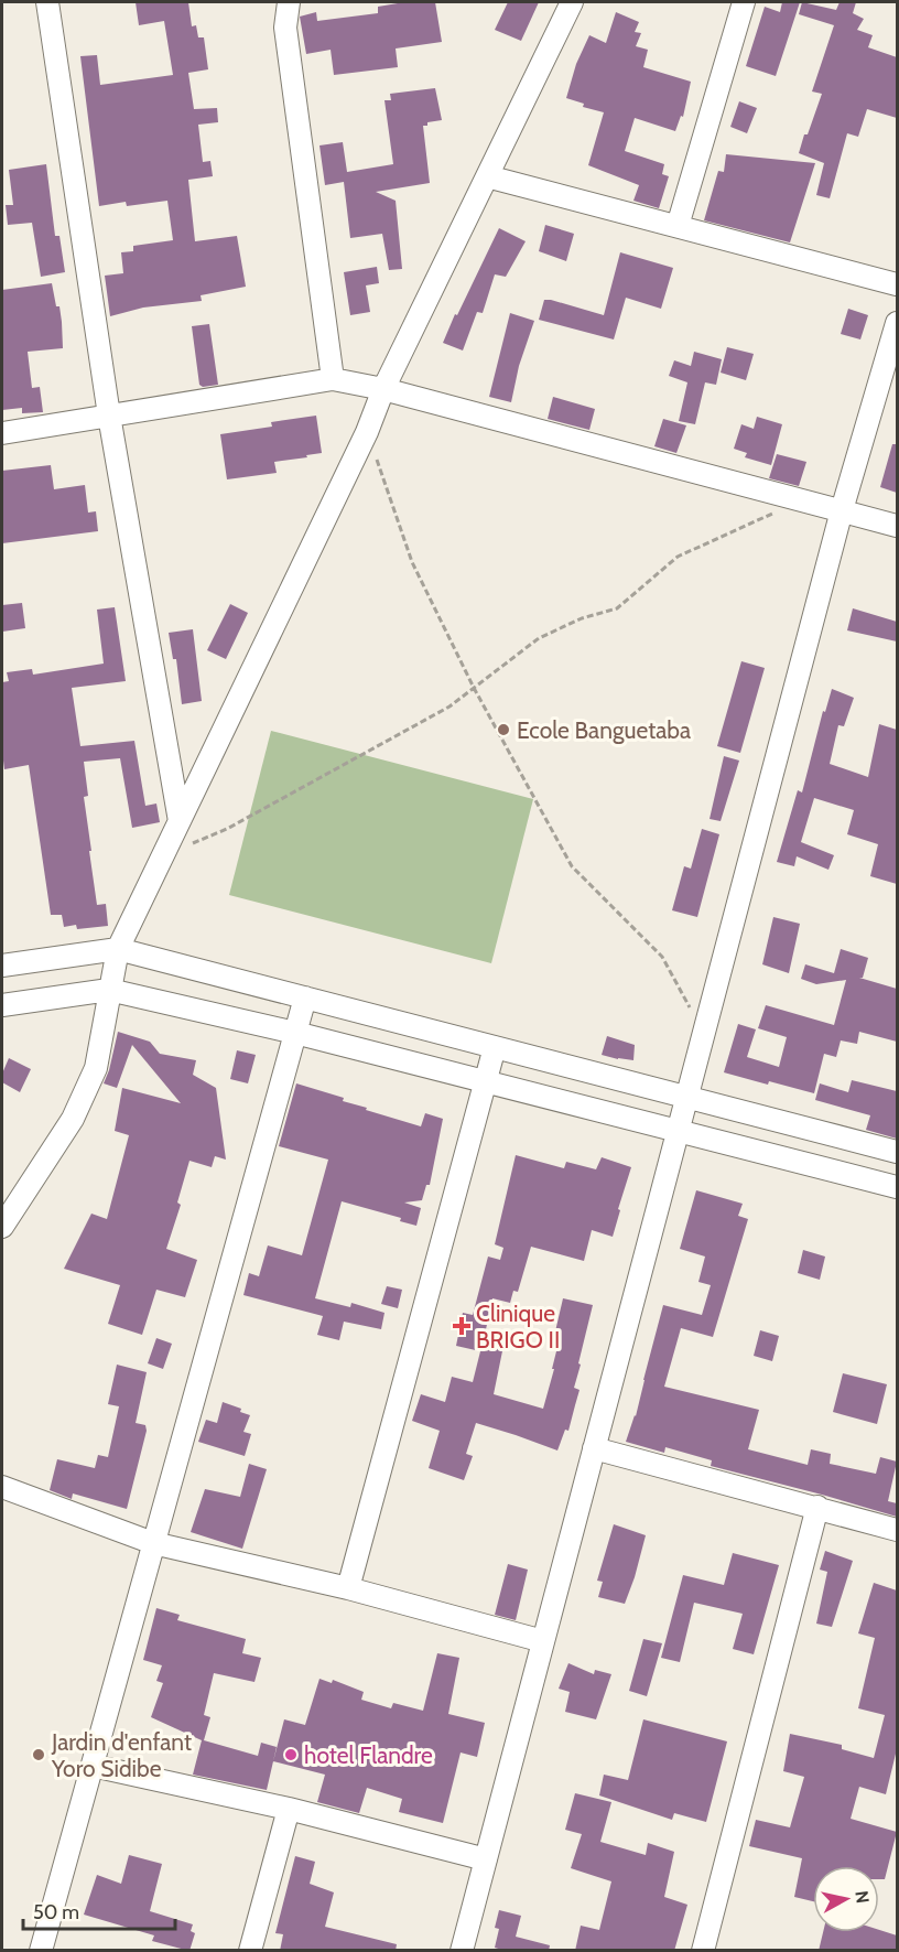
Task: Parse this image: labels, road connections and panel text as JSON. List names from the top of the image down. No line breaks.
{"places":{"other":["Ecole Banguetaba","Jardin d'enfant Yoro Sidibe","hotel Flandre"],"health":["Clinique BRIGO II"]},"scale_bar":"50 m","north":"right"}
